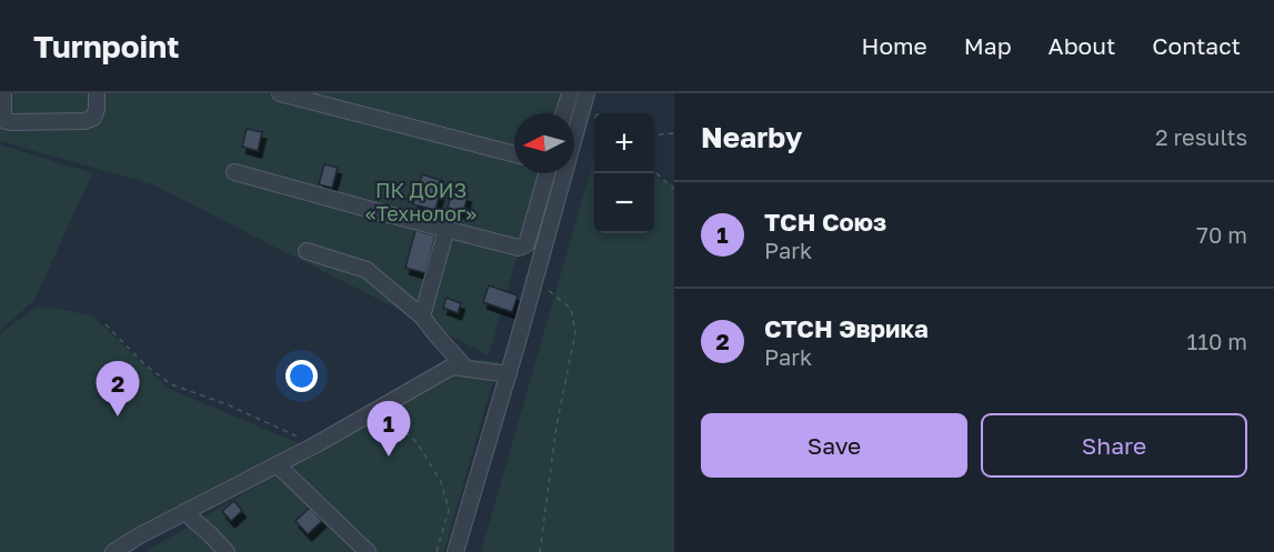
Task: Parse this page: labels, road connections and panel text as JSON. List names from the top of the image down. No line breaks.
{"parks":["ПК ДОИЗ «Технолог»"],"north":"left","page":{"header":"Turnpoint","nav":["Home","Map","About","Contact"],"heading":["Nearby","2 results"],"map_buttons":["+","−"],"list":[{"mark":"1","name":"ТСН Союз","note":"Park","value":"70 m"},{"mark":"2","name":"СТСН Эврика","note":"Park","value":"110 m"}],"pins":["2","1"],"buttons":["Save","Share"]}}
